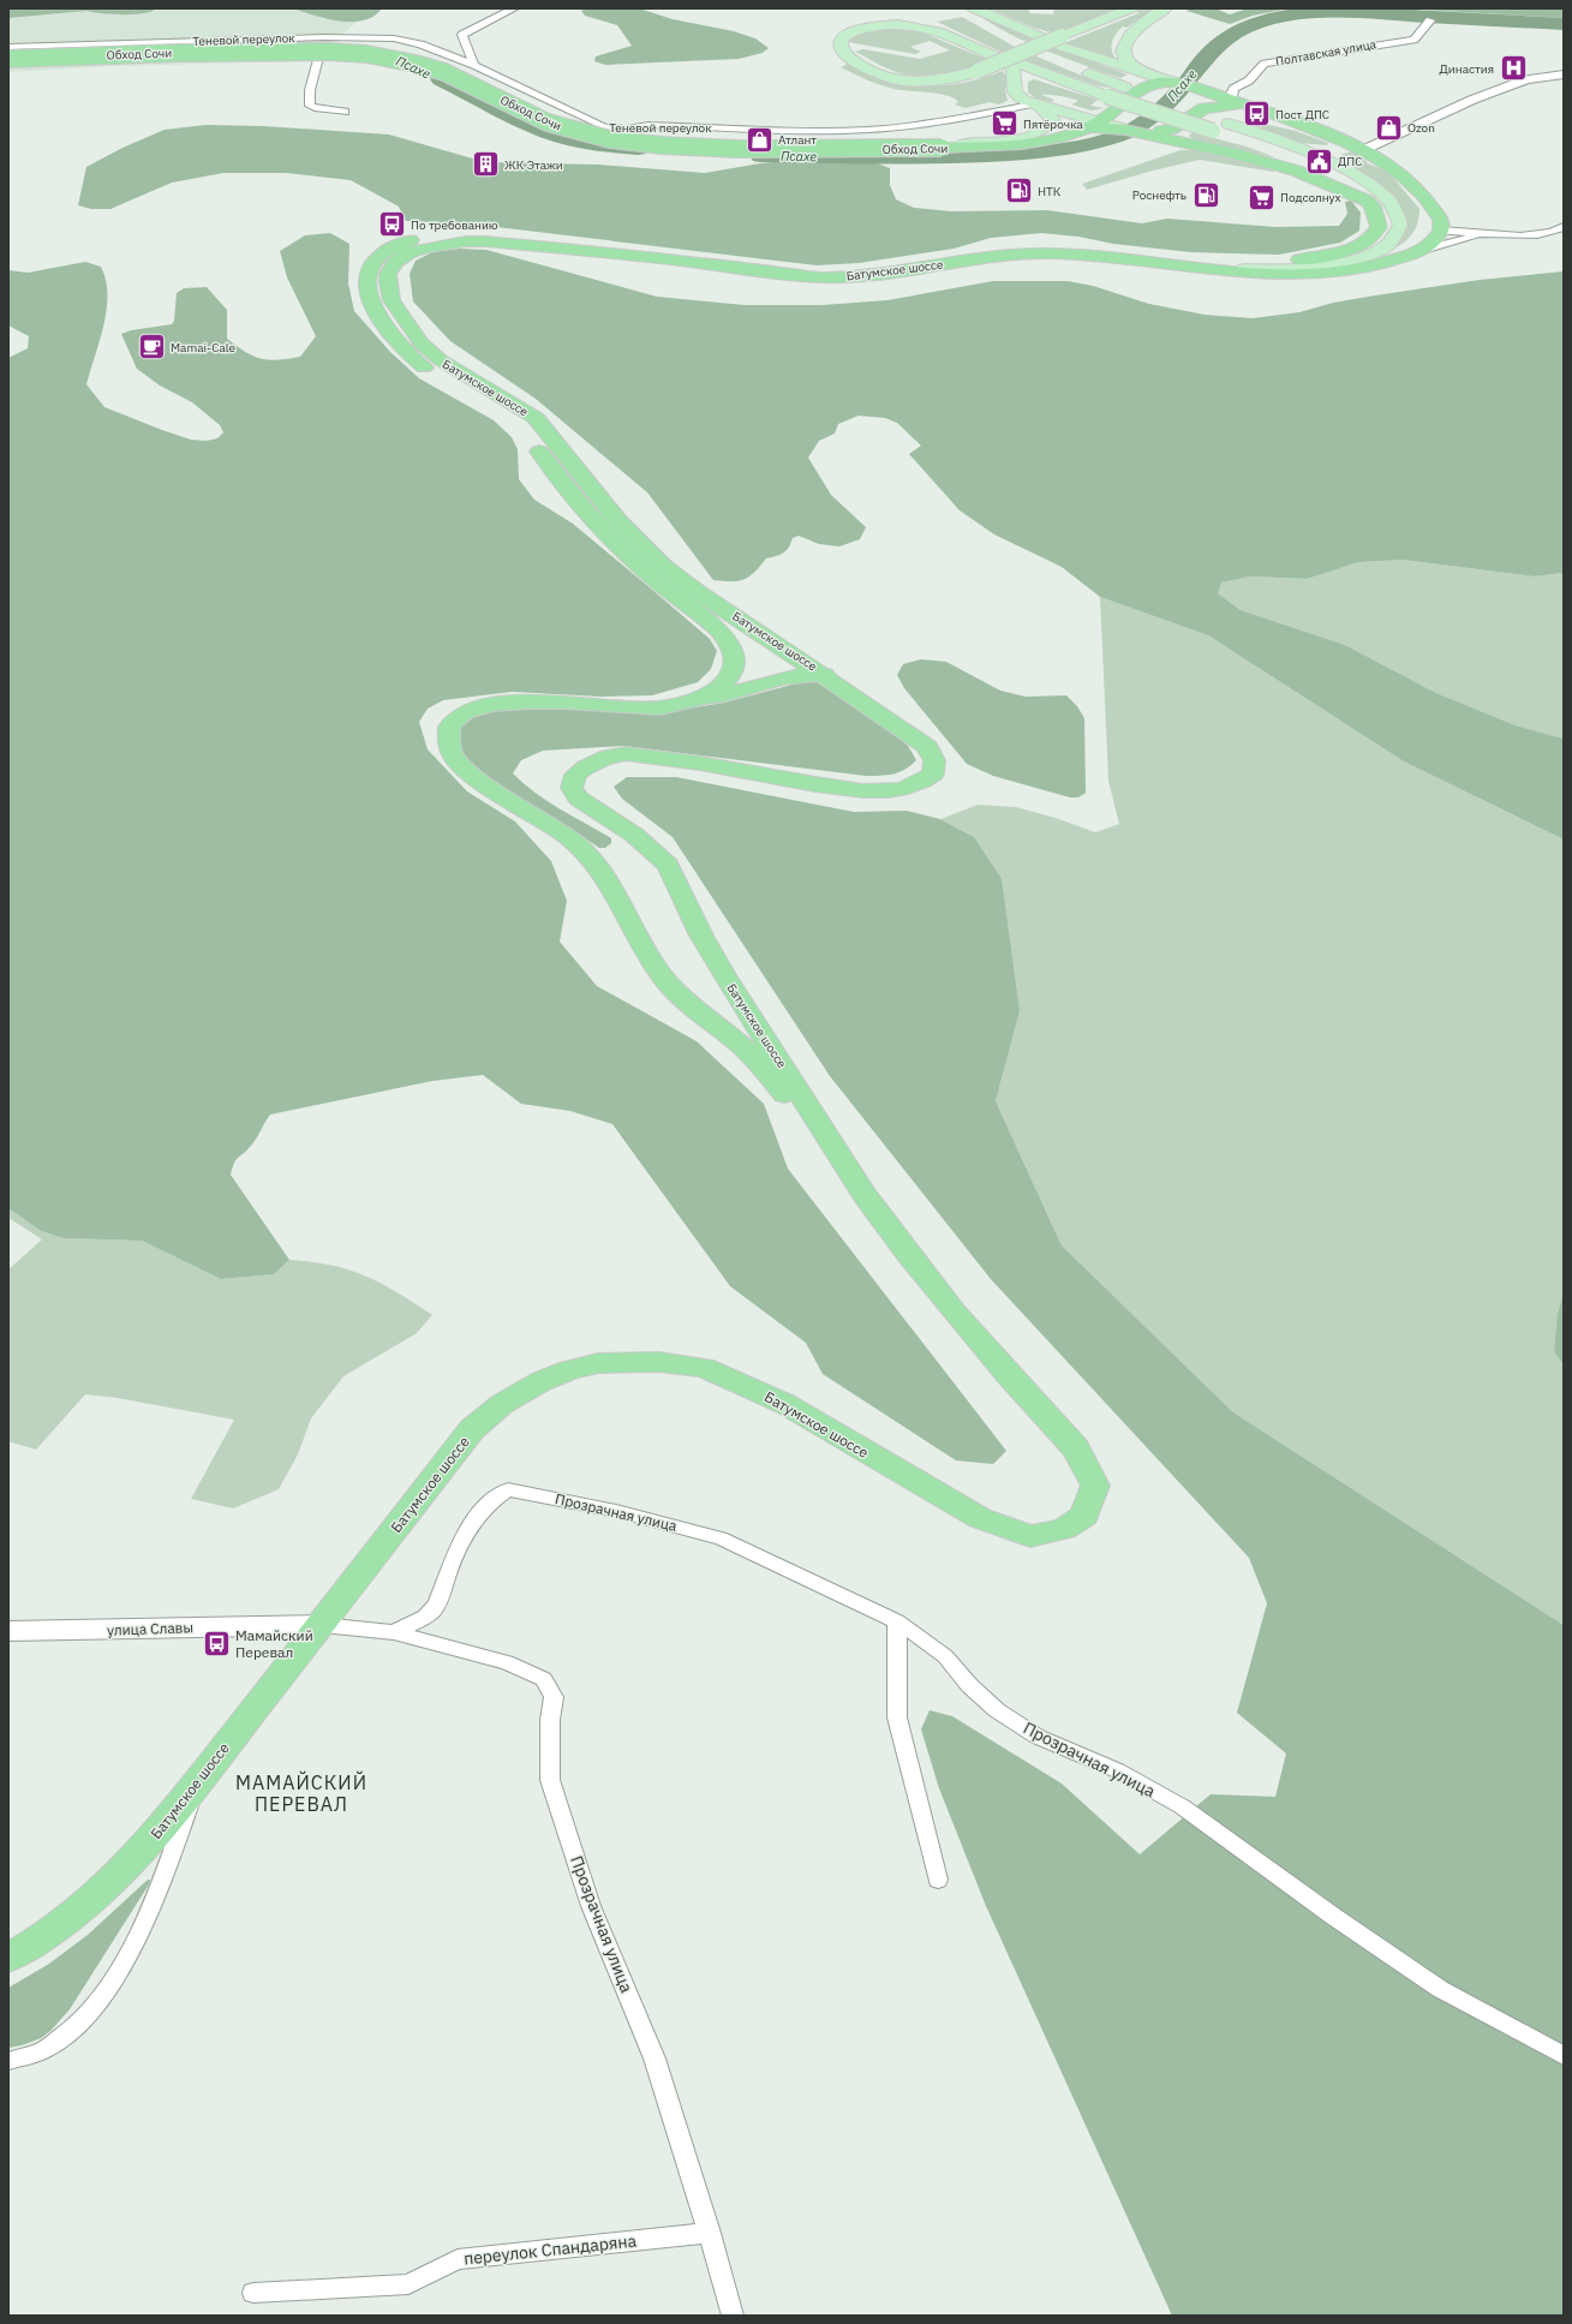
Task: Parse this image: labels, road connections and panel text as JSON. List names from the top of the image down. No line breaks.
{"streets":{"highway":["Обход Сочи","Батумское шоссе"],"street":["Теневой переулок","Полтавская улица","Прозрачная улица","улица Славы","переулок Спандаряна"]},"crossings":[["Батумское шоссе","Прозрачная улица"],["Батумское шоссе","улица Славы"],["Прозрачная улица","улица Славы"],["Прозрачная улица","переулок Спандаряна"]],"districts":["МАМАЙСКИЙ ПЕРЕВАЛ"],"water":["Псахе"],"places":{"hospital":["Династия"],"bus stop":["Пост ДПС","По требованию","Мамайский Перевал"],"supermarket":["Пятёрочка","Подсолнух"],"shop":["Ozon","Атлант"],"public building":["ДПС"],"building":["ЖК Этажи"],"fuel station":["НТК","Роснефть"],"cafe":["Mamai-Cale"]}}
